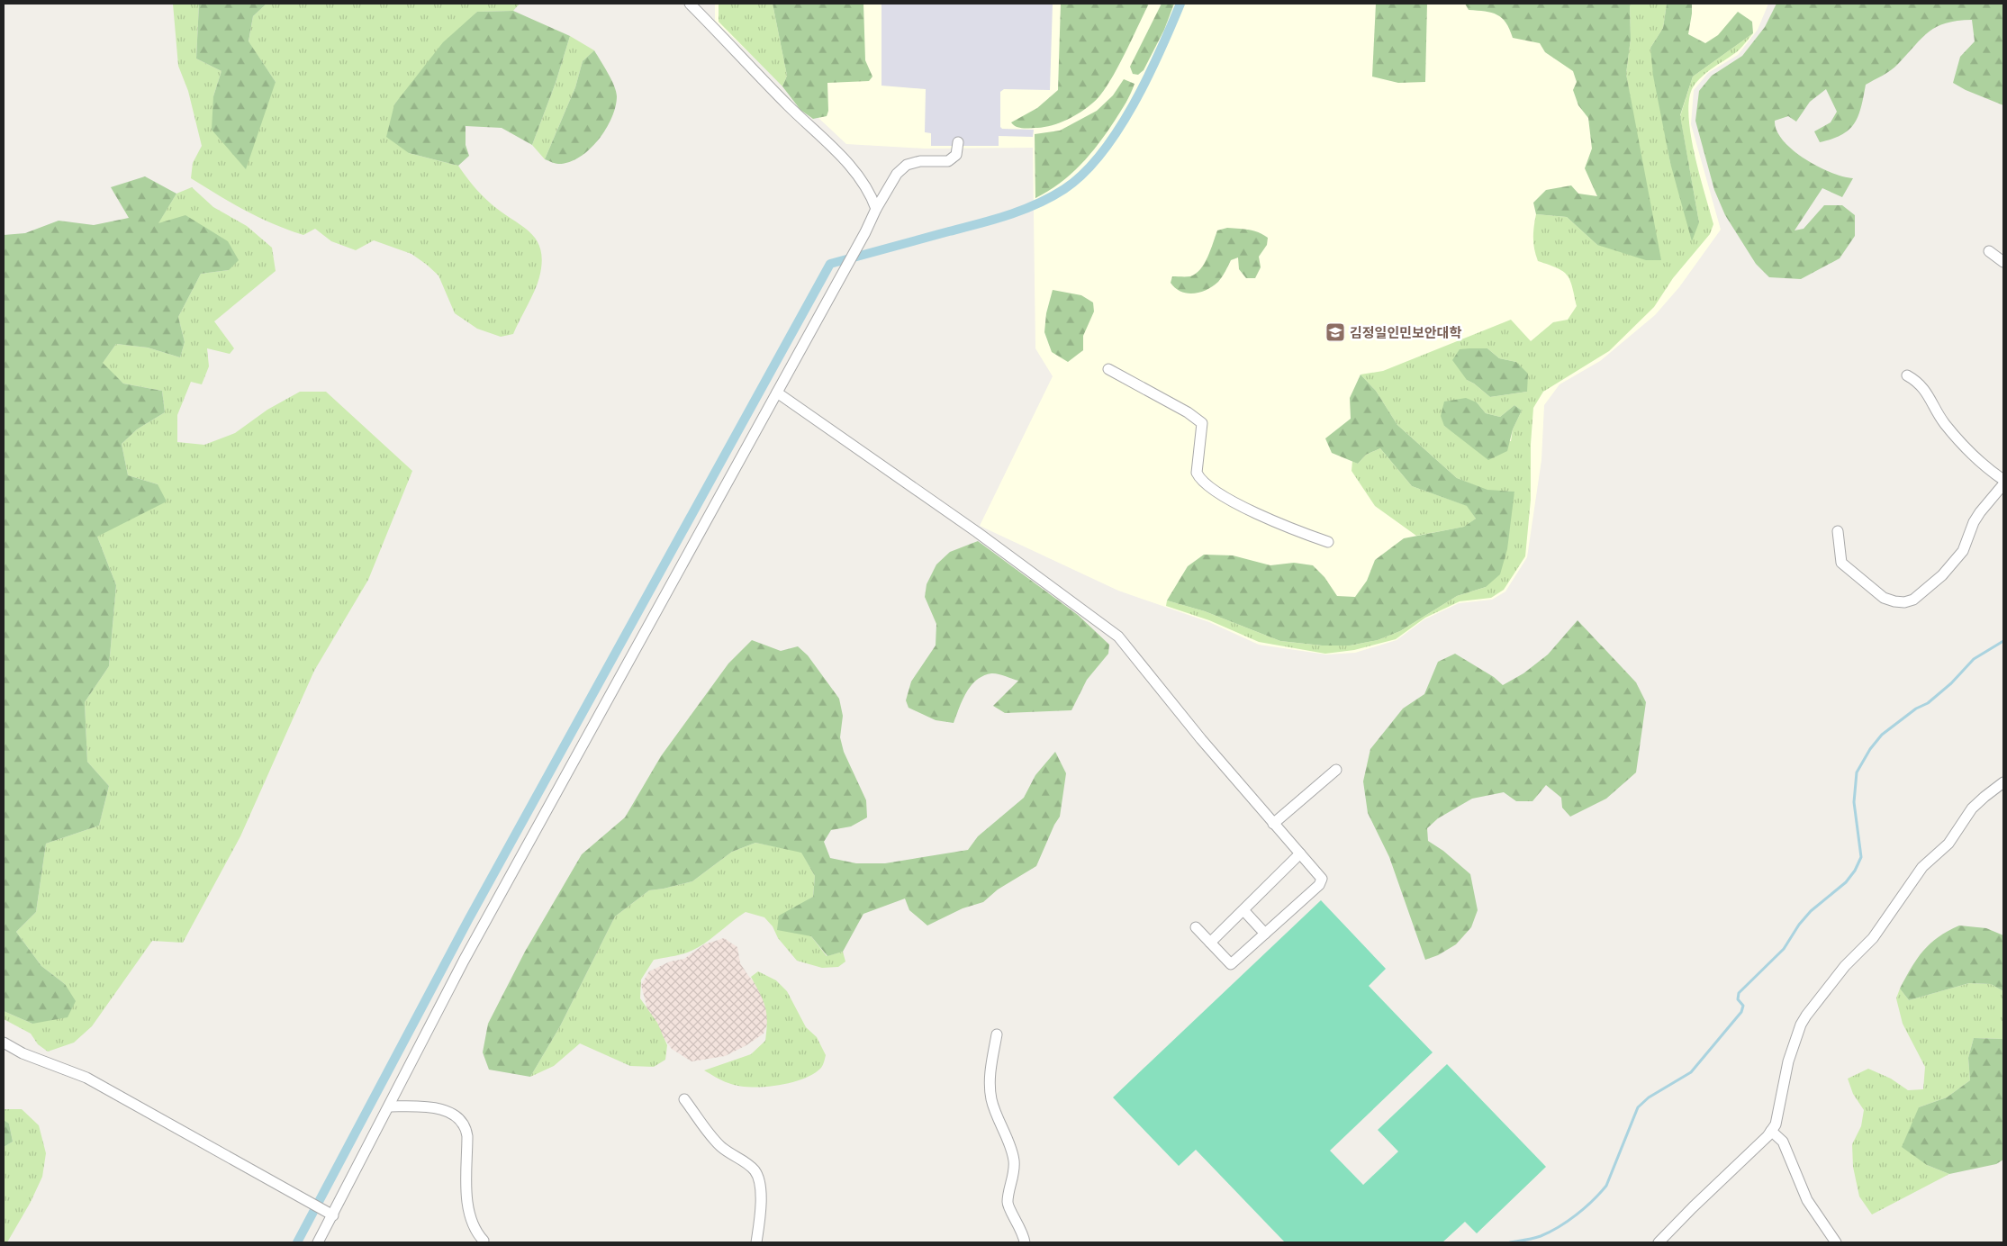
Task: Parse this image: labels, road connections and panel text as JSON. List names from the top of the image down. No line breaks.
{"places":{"school or university":["김정일인민보안대학"]}}
